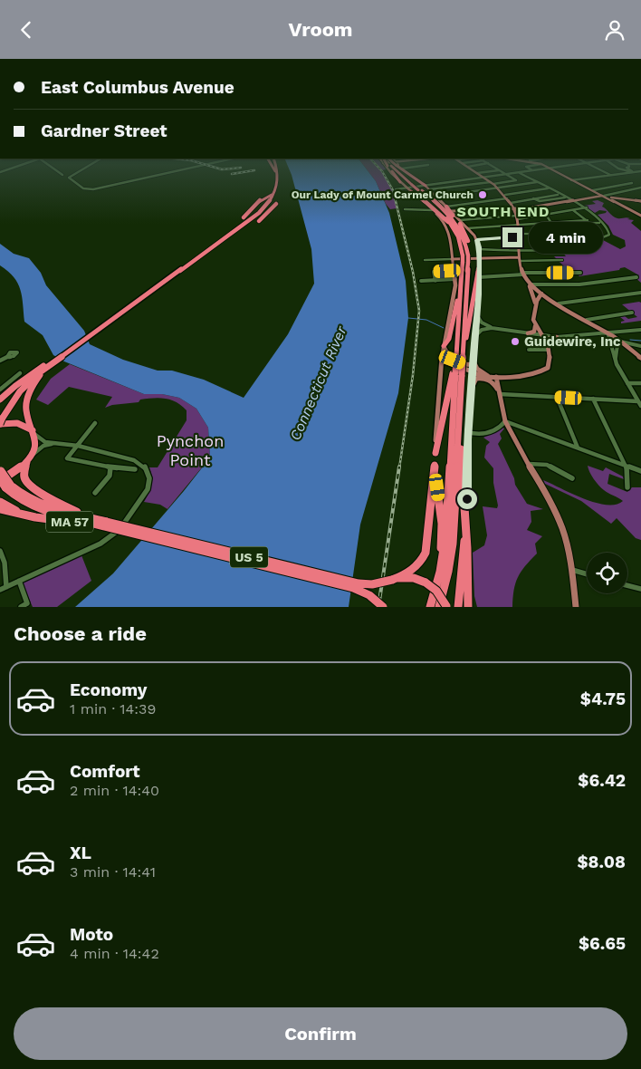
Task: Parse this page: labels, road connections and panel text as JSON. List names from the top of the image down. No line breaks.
{"streets":{"highway":["MA 57","US 5"]},"crossings":[["MA 57","US 5"]],"districts":["SOUTH END"],"water":["Connecticut River"],"parks":["Pynchon Point"],"places":["Our Lady of Mount Carmel Church","Guidewire, Inc"],"page":{"header":"Vroom","banner":["East Columbus Avenue","Gardner Street"],"bubble":"4 min","heading":"Choose a ride","list":[{"name":"Economy","note":"1 min · 14:39","value":"$4.75"},{"name":"Comfort","note":"2 min · 14:40","value":"$6.42"},{"name":"XL","note":"3 min · 14:41","value":"$8.08"},{"name":"Moto","note":"4 min · 14:42","value":"$6.65"}],"buttons":"Confirm"}}
